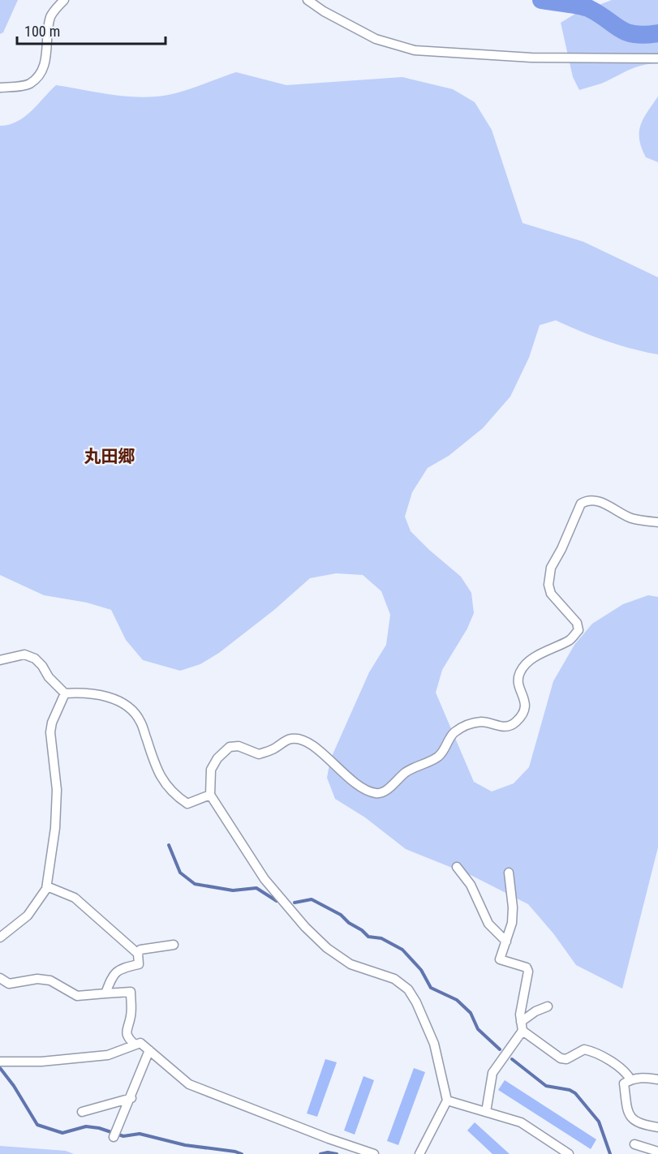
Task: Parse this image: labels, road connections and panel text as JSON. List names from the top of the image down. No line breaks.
{"districts":["丸田郷"],"scale_bar":"100 m"}
